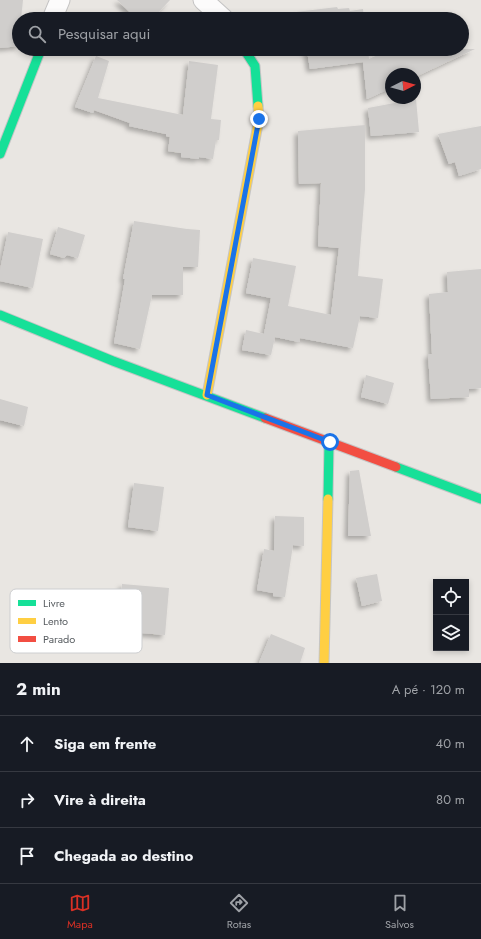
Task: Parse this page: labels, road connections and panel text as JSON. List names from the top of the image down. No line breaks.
{"legend":["Livre","Lento","Parado"],"north":"right","page":{"search":"Pesquisar aqui","heading":["2 min","A pé · 120 m"],"list":[["Siga em frente","40 m"],["Vire à direita","80 m"],"Chegada ao destino"],"nav":["Mapa","Rotas","Salvos"]}}
